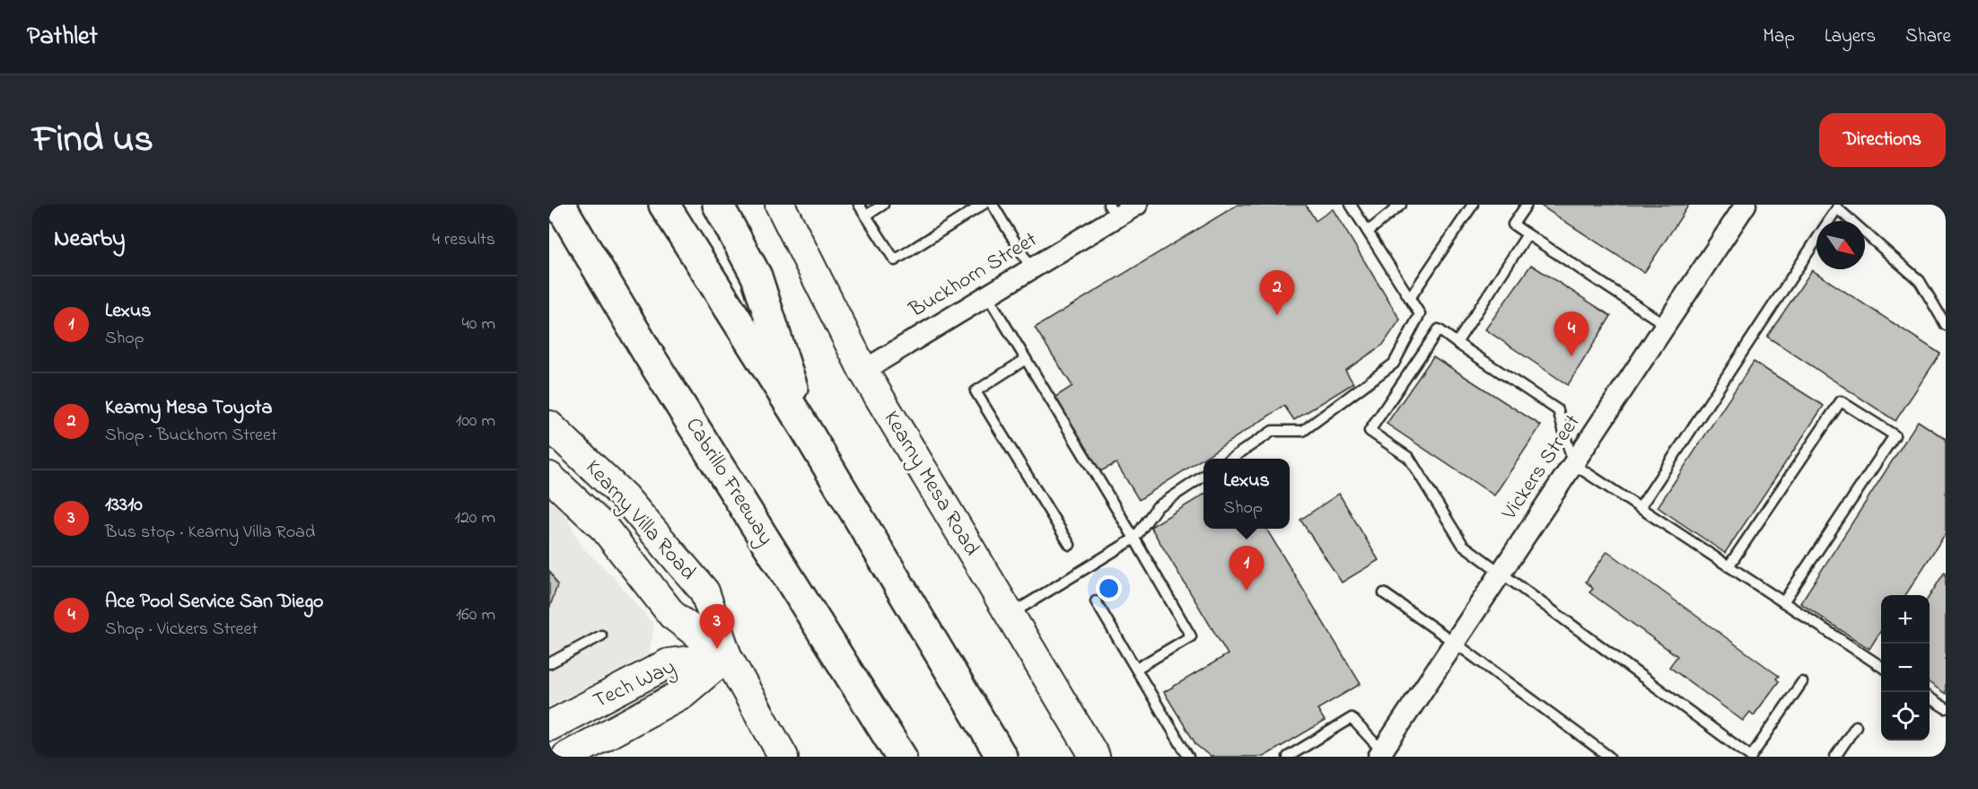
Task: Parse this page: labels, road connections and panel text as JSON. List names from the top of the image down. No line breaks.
{"streets":{"highway":["Cabrillo Freeway"],"street":["Buckhorn Street","Vickers Street","Kearny Mesa Road","Kearny Villa Road","Tech Way"]},"crossings":[["Buckhorn Street","Kearny Mesa Road"],["Kearny Villa Road","Tech Way"]],"north":"bottom right","page":{"header":"Pathlet","nav":["Map","Layers","Share"],"title":"Find us","buttons":"Directions","heading":["Nearby","4 results"],"pins":["2","4","1","3"],"list":[{"mark":"1","name":"Lexus","note":"Shop","value":"40 m"},{"mark":"2","name":"Kearny Mesa Toyota","note":"Shop · Buckhorn Street","value":"100 m"},{"mark":"3","name":"13310","note":"Bus stop · Kearny Villa Road","value":"120 m"},{"mark":"4","name":"Ace Pool Service San Diego","note":"Shop · Vickers Street","value":"160 m"}],"popup":["Lexus","Shop"],"map_buttons":["+","−"]}}
